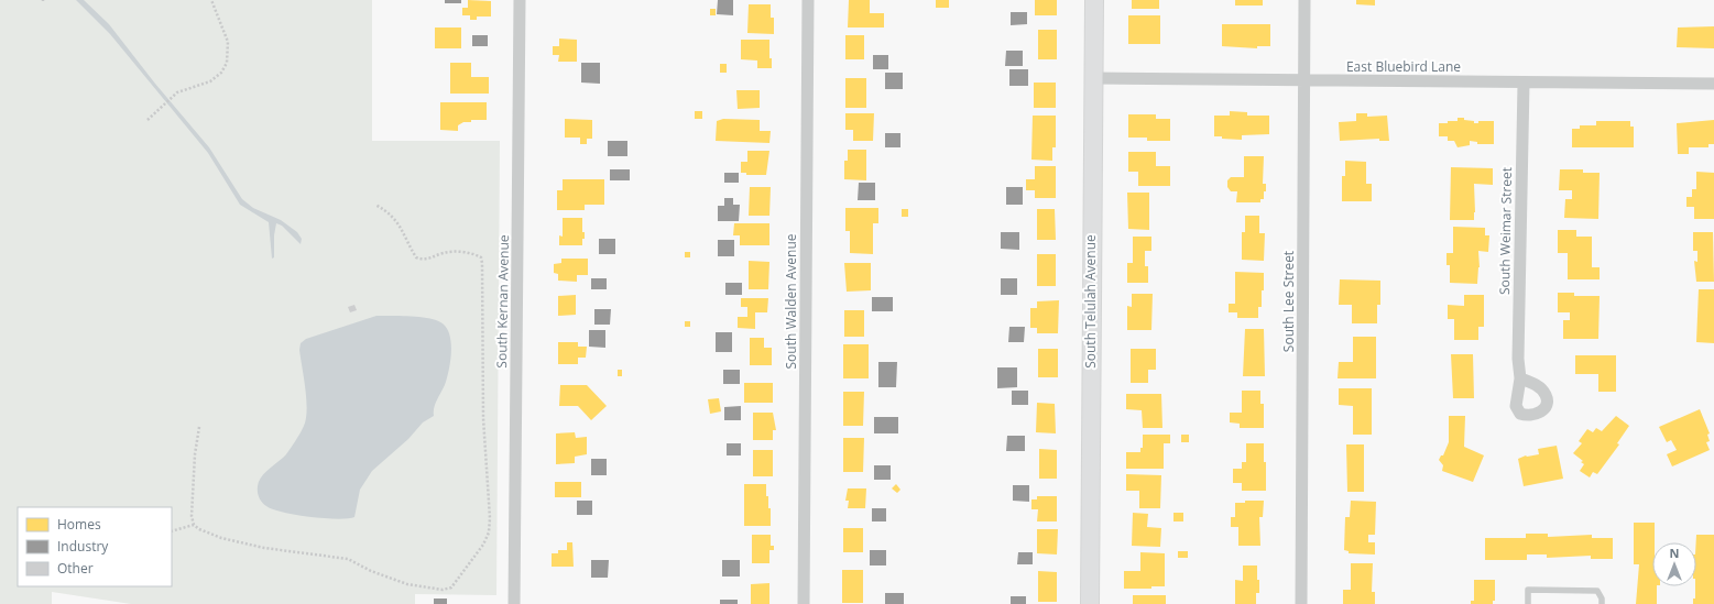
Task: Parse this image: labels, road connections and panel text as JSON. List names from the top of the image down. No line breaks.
{"streets":{"street":["East Bluebird Lane","South Weimar Street","South Kernan Avenue","South Walden Avenue","South Telulah Avenue","South Lee Street"]},"crossings":[["East Bluebird Lane","South Weimar Street"],["East Bluebird Lane","South Telulah Avenue"],["East Bluebird Lane","South Lee Street"]],"legend":["Homes","Industry","Other"],"north":"top"}
